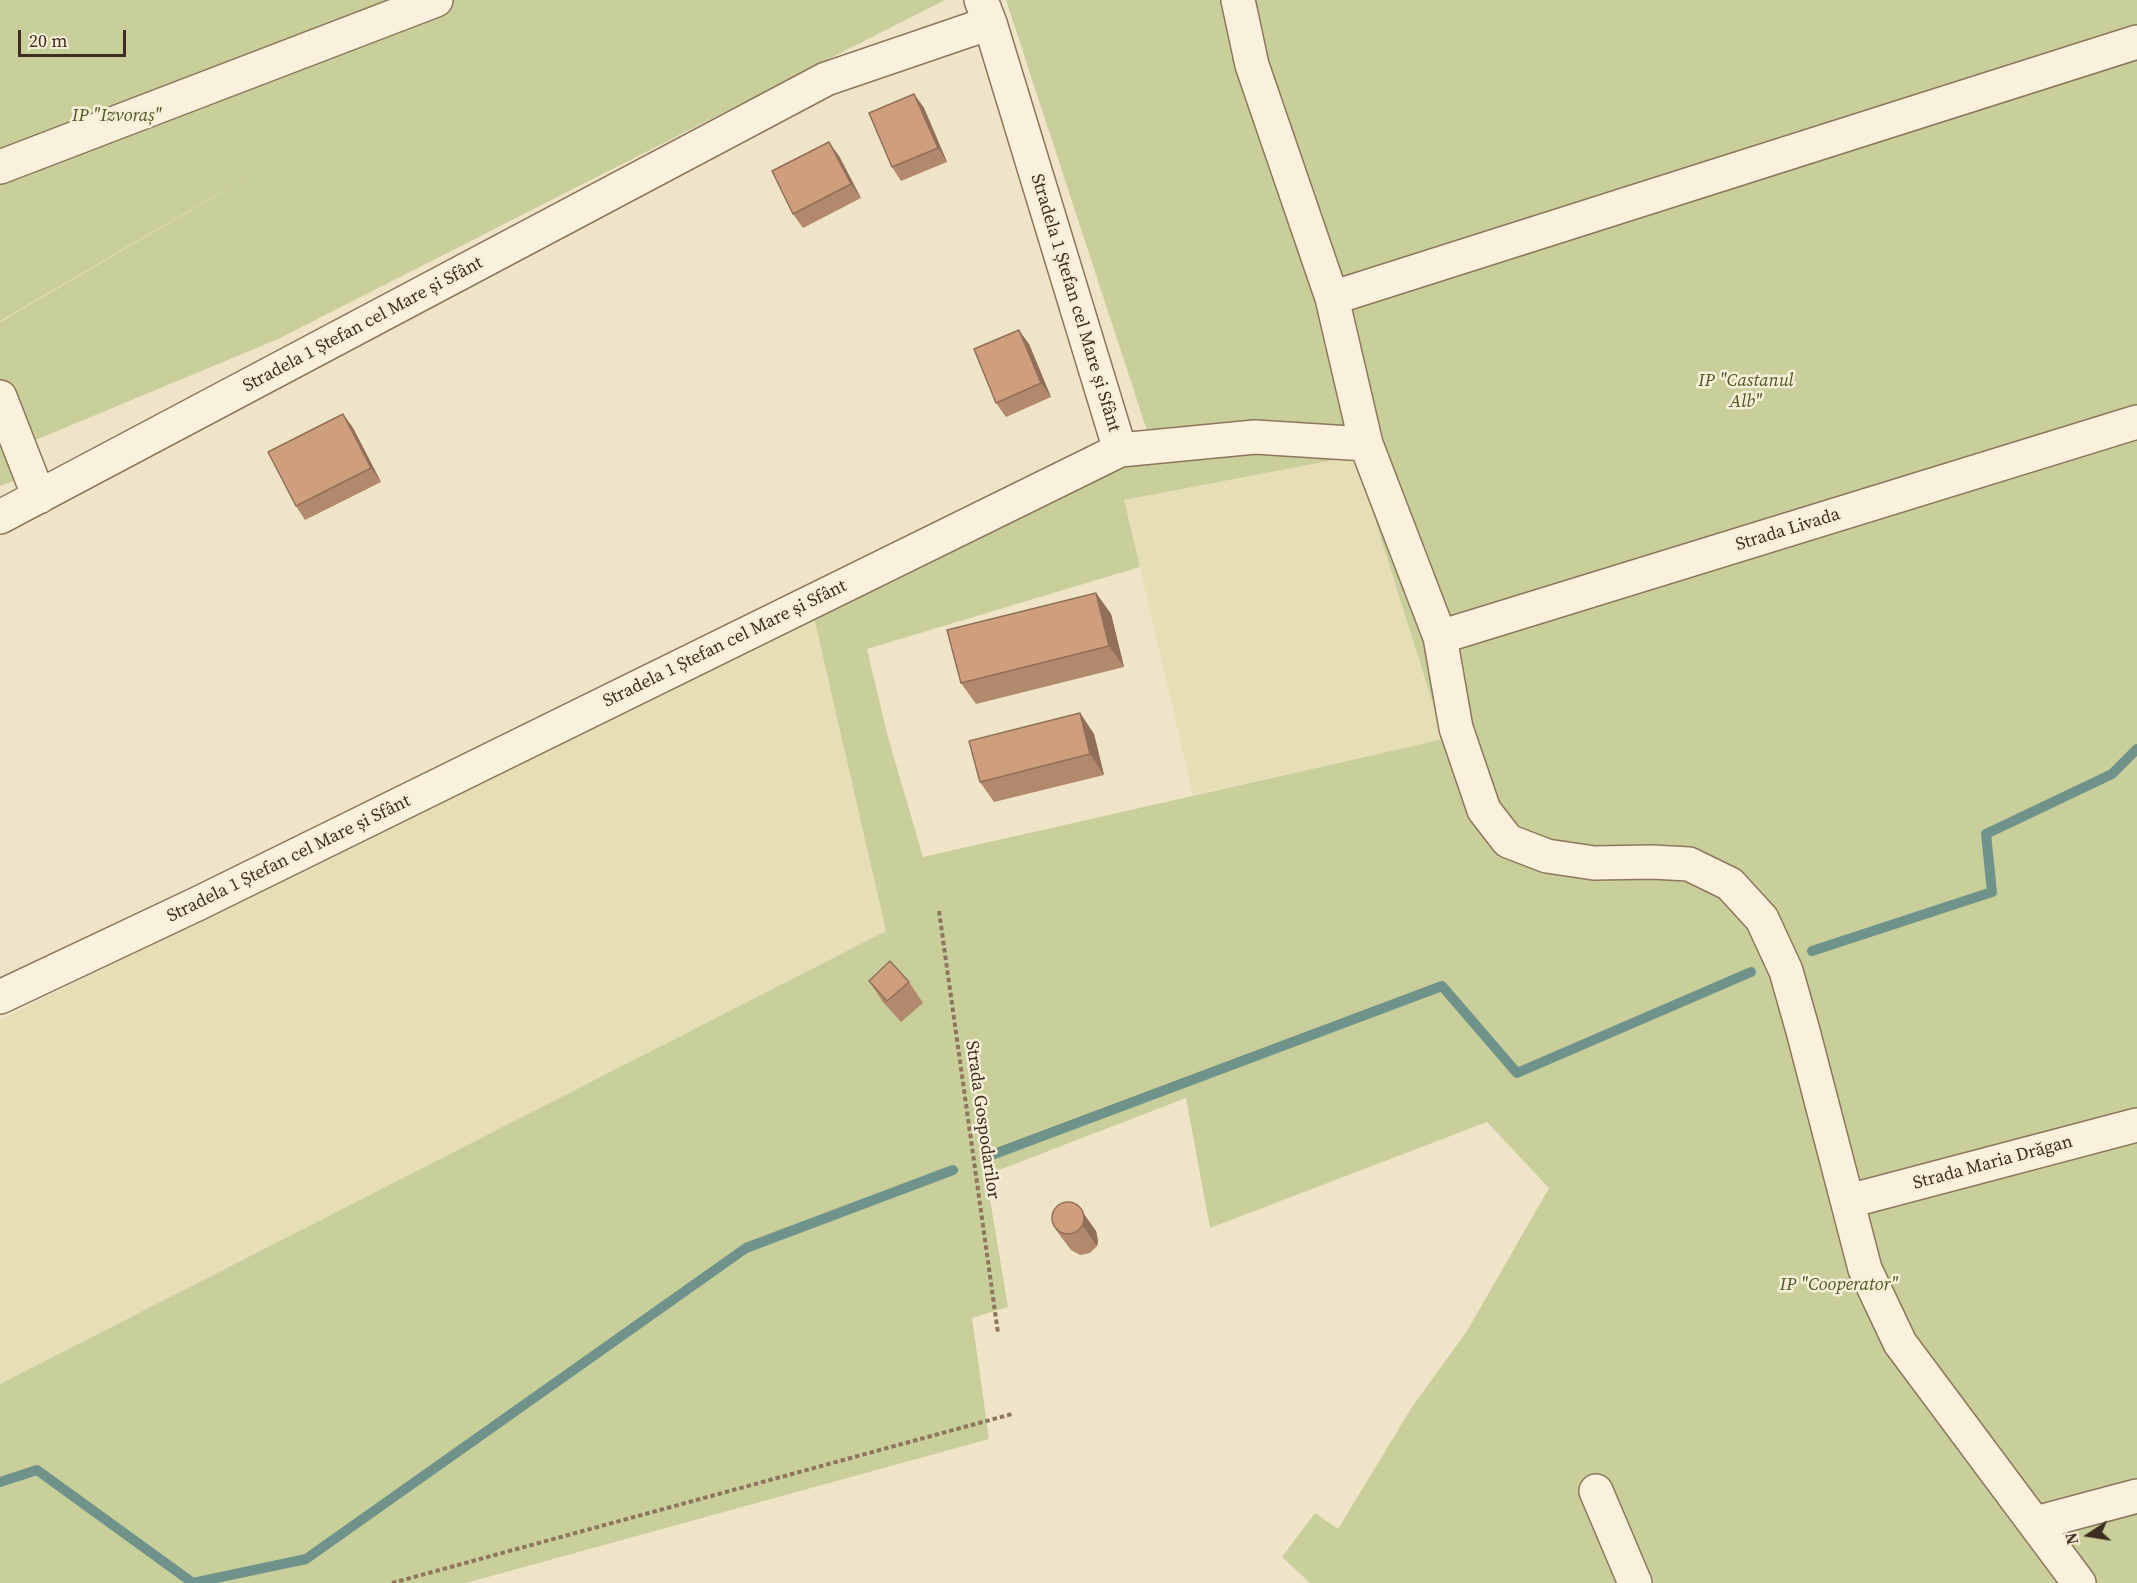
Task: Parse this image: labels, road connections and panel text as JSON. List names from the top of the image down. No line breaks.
{"streets":{"street":["Stradela 1 Ștefan cel Mare și Sfânt","Strada Livada","Strada Maria Drăgan"],"path":["Strada Gospodarilor"]},"parks":["IP \"Izvoraș\"","IP \"Castanul Alb\"","IP \"Cooperator\""],"scale_bar":"20 m","north":"left"}
